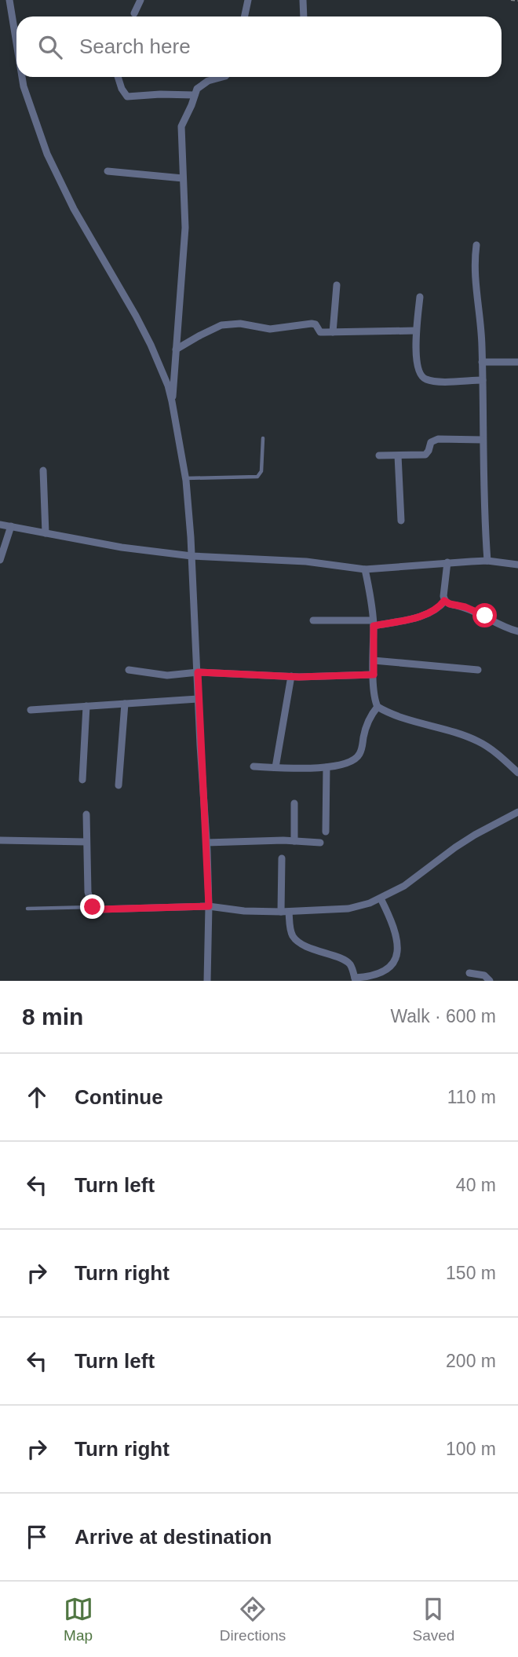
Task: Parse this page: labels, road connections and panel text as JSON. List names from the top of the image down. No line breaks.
{"page":{"search":"Search here","heading":["8 min","Walk · 600 m"],"list":[["Continue","110 m"],["Turn left","40 m"],["Turn right","150 m"],["Turn left","200 m"],["Turn right","100 m"],"Arrive at destination"],"nav":["Map","Directions","Saved"]}}
